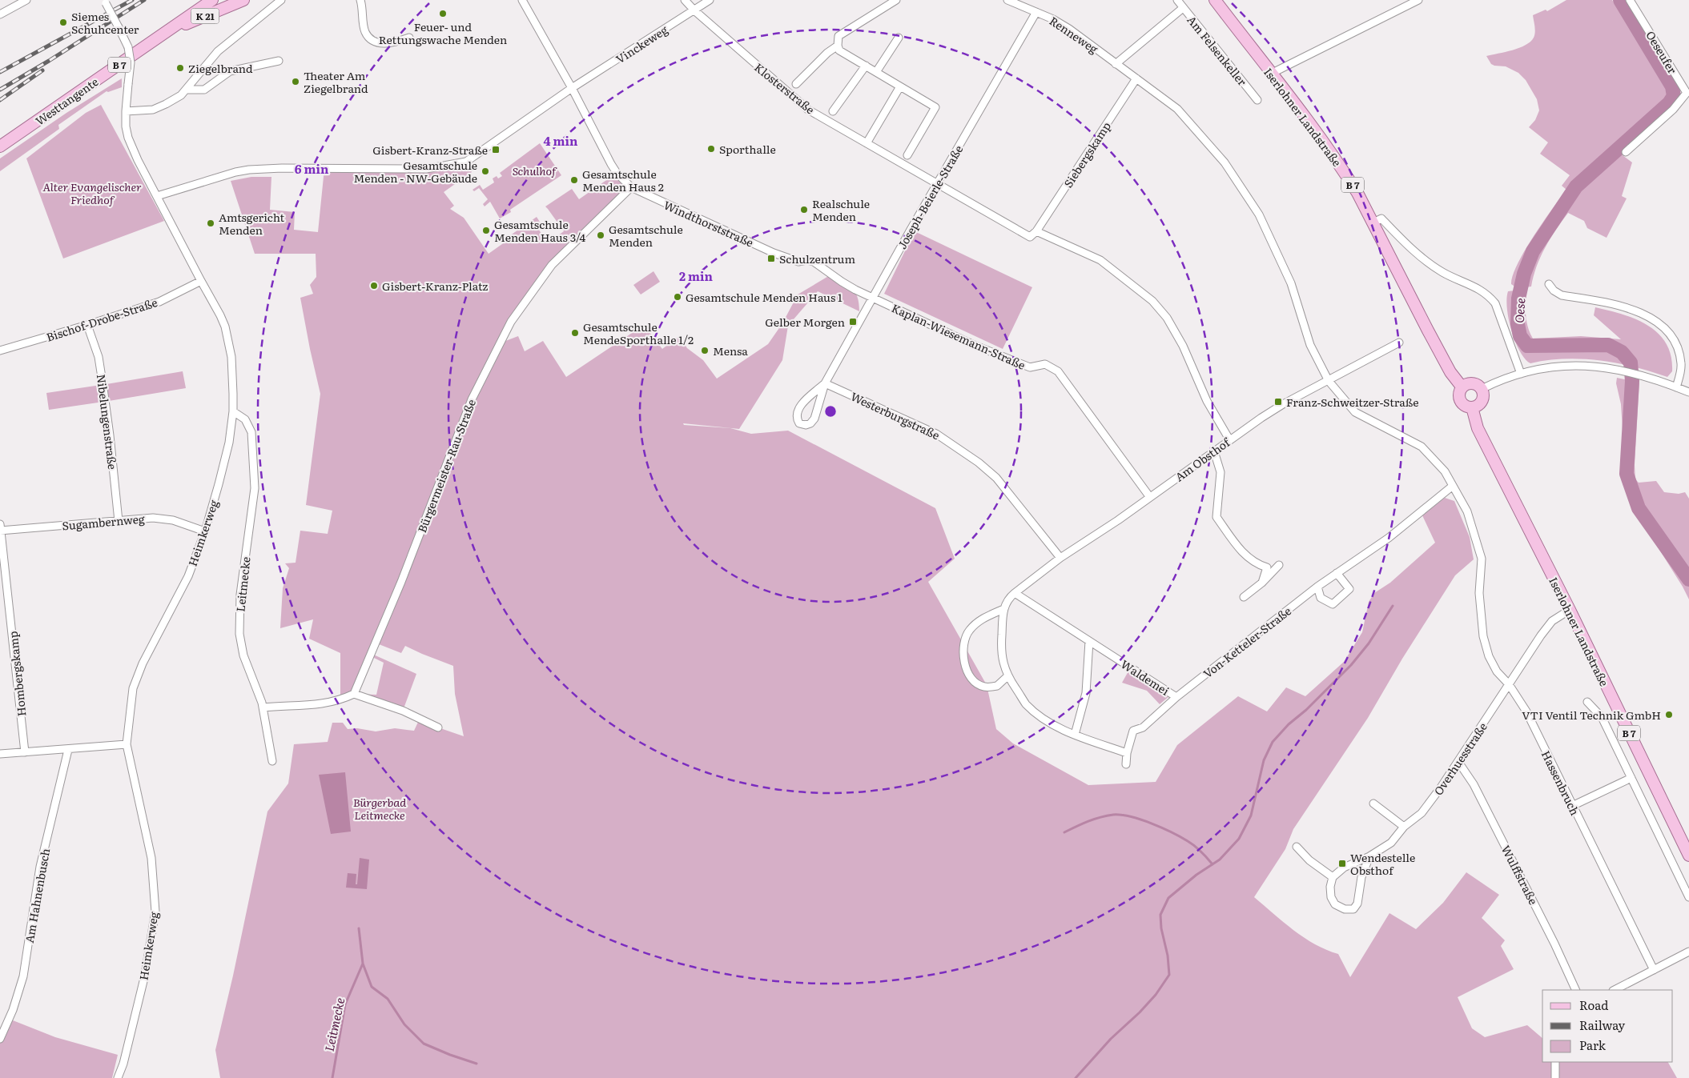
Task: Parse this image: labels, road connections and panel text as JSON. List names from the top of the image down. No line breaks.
{"streets":{"main road":["K 21","B 7","Westtangente","Iserlohner Landstraße"],"street":["Renneweg","Vinckeweg","Am Felsenkeller","Oeseufer","Klosterstraße","Siebergskamp","Joseph-Beierle-Straße","Windthorststraße","Bischof-Drobe-Straße","Kaplan-Wiesemann-Straße","Westerburgstraße","Nibelungenstraße","Am Obsthof","Bürgermeister-Rau-Straße","Sugambernweg","Heimkerweg","Leitmecke","Von-Ketteler-Straße","Hombergskamp","Waldemei","Overhuesstraße","Hassenbruch","Wulffstraße","Am Hahnenbusch"]},"crossings":[["K 21","Westtangente"],["Renneweg","Siebergskamp"],["Renneweg","Joseph-Beierle-Straße"],["Renneweg","Am Obsthof"],["Renneweg","Hassenbruch"],["Vinckeweg","Klosterstraße"],["Vinckeweg","Windthorststraße"],["Klosterstraße","Joseph-Beierle-Straße"],["Joseph-Beierle-Straße","Windthorststraße"],["Joseph-Beierle-Straße","Kaplan-Wiesemann-Straße"],["Joseph-Beierle-Straße","Westerburgstraße"],["Windthorststraße","Kaplan-Wiesemann-Straße"],["Windthorststraße","Bürgermeister-Rau-Straße"],["Bischof-Drobe-Straße","Nibelungenstraße"],["Bischof-Drobe-Straße","Heimkerweg"],["Kaplan-Wiesemann-Straße","Am Obsthof"],["Westerburgstraße","Am Obsthof"],["Nibelungenstraße","Sugambernweg"],["Am Obsthof","Waldemei"],["Am Obsthof","Hassenbruch"],["Sugambernweg","Heimkerweg"],["Sugambernweg","Hombergskamp"],["Heimkerweg","Leitmecke"],["Von-Ketteler-Straße","Waldemei"],["Von-Ketteler-Straße","Hassenbruch"],["Overhuesstraße","Hassenbruch"],["Overhuesstraße","Wulffstraße"]],"water":["Oese","Leitmecke"],"parks":["Schulhof","Alter Evangelischer Friedhof","Bürgerbad Leitmecke"],"places":{"other":["Feuer- und Rettungswache Menden","Siemes Schuhcenter","Ziegelbrand","Theater Am Ziegelbrand","Sporthalle","Gesamtschule Menden - NW-Gebäude","Gesamtschule Menden Haus 2","Realschule Menden","Amtsgericht Menden","Gesamtschule Menden Haus 3/4","Gesamtschule Menden","Gisbert-Kranz-Platz","Gesamtschule Menden Haus 1","Gesamtschule MendeSporthalle 1/2","Mensa","VTI Ventil Technik GmbH"],"transit":["Gisbert-Kranz-Straße","Schulzentrum","Gelber Morgen","Franz-Schweitzer-Straße","Wendestelle Obsthof"]},"legend":["Road","Railway","Park"],"rings":["4 min","6 min","2 min"]}
